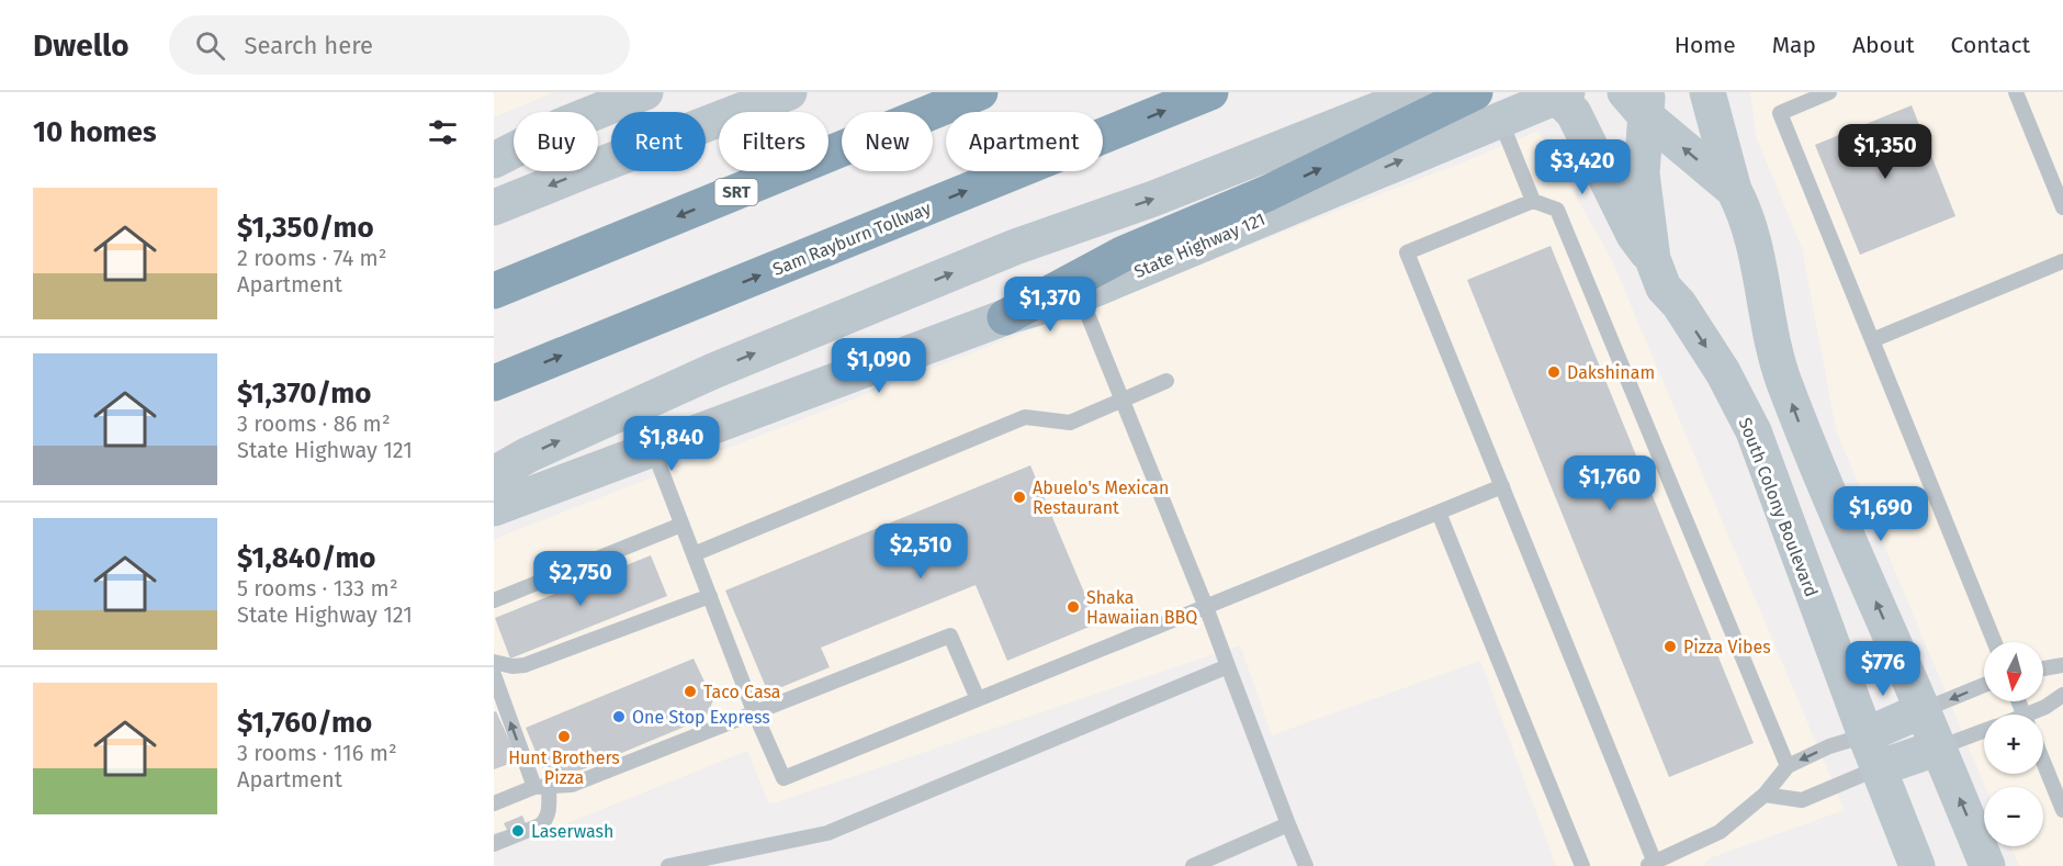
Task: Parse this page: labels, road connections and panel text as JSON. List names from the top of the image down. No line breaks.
{"streets":{"highway":["SRT","Sam Rayburn Tollway"],"main road":["State Highway 121","South Colony Boulevard"]},"places":["Dakshinam","Abuelo's Mexican Restaurant","Shaka Hawaiian BBQ","Pizza Vibes","Taco Casa","One Stop Express","Hunt Brothers Pizza","Laserwash"],"north":"bottom","page":{"header":"Dwello","search":"Search here","nav":["Home","Map","About","Contact"],"heading":"10 homes","chip":["Buy","Rent","Filters","New","Apartment"],"price":["$1,350","$3,420","$1,370","$1,090","$1,840","$1,760","$1,690","$2,510","$2,750","$776"],"list":[{"name":"$1,350/mo","note":"2 rooms · 74 m² · Apartment"},{"name":"$1,370/mo","note":"3 rooms · 86 m² · State Highway 121"},{"name":"$1,840/mo","note":"5 rooms · 133 m² · State Highway 121"},{"name":"$1,760/mo","note":"3 rooms · 116 m² · Apartment"}],"map_buttons":["+","−"]}}
